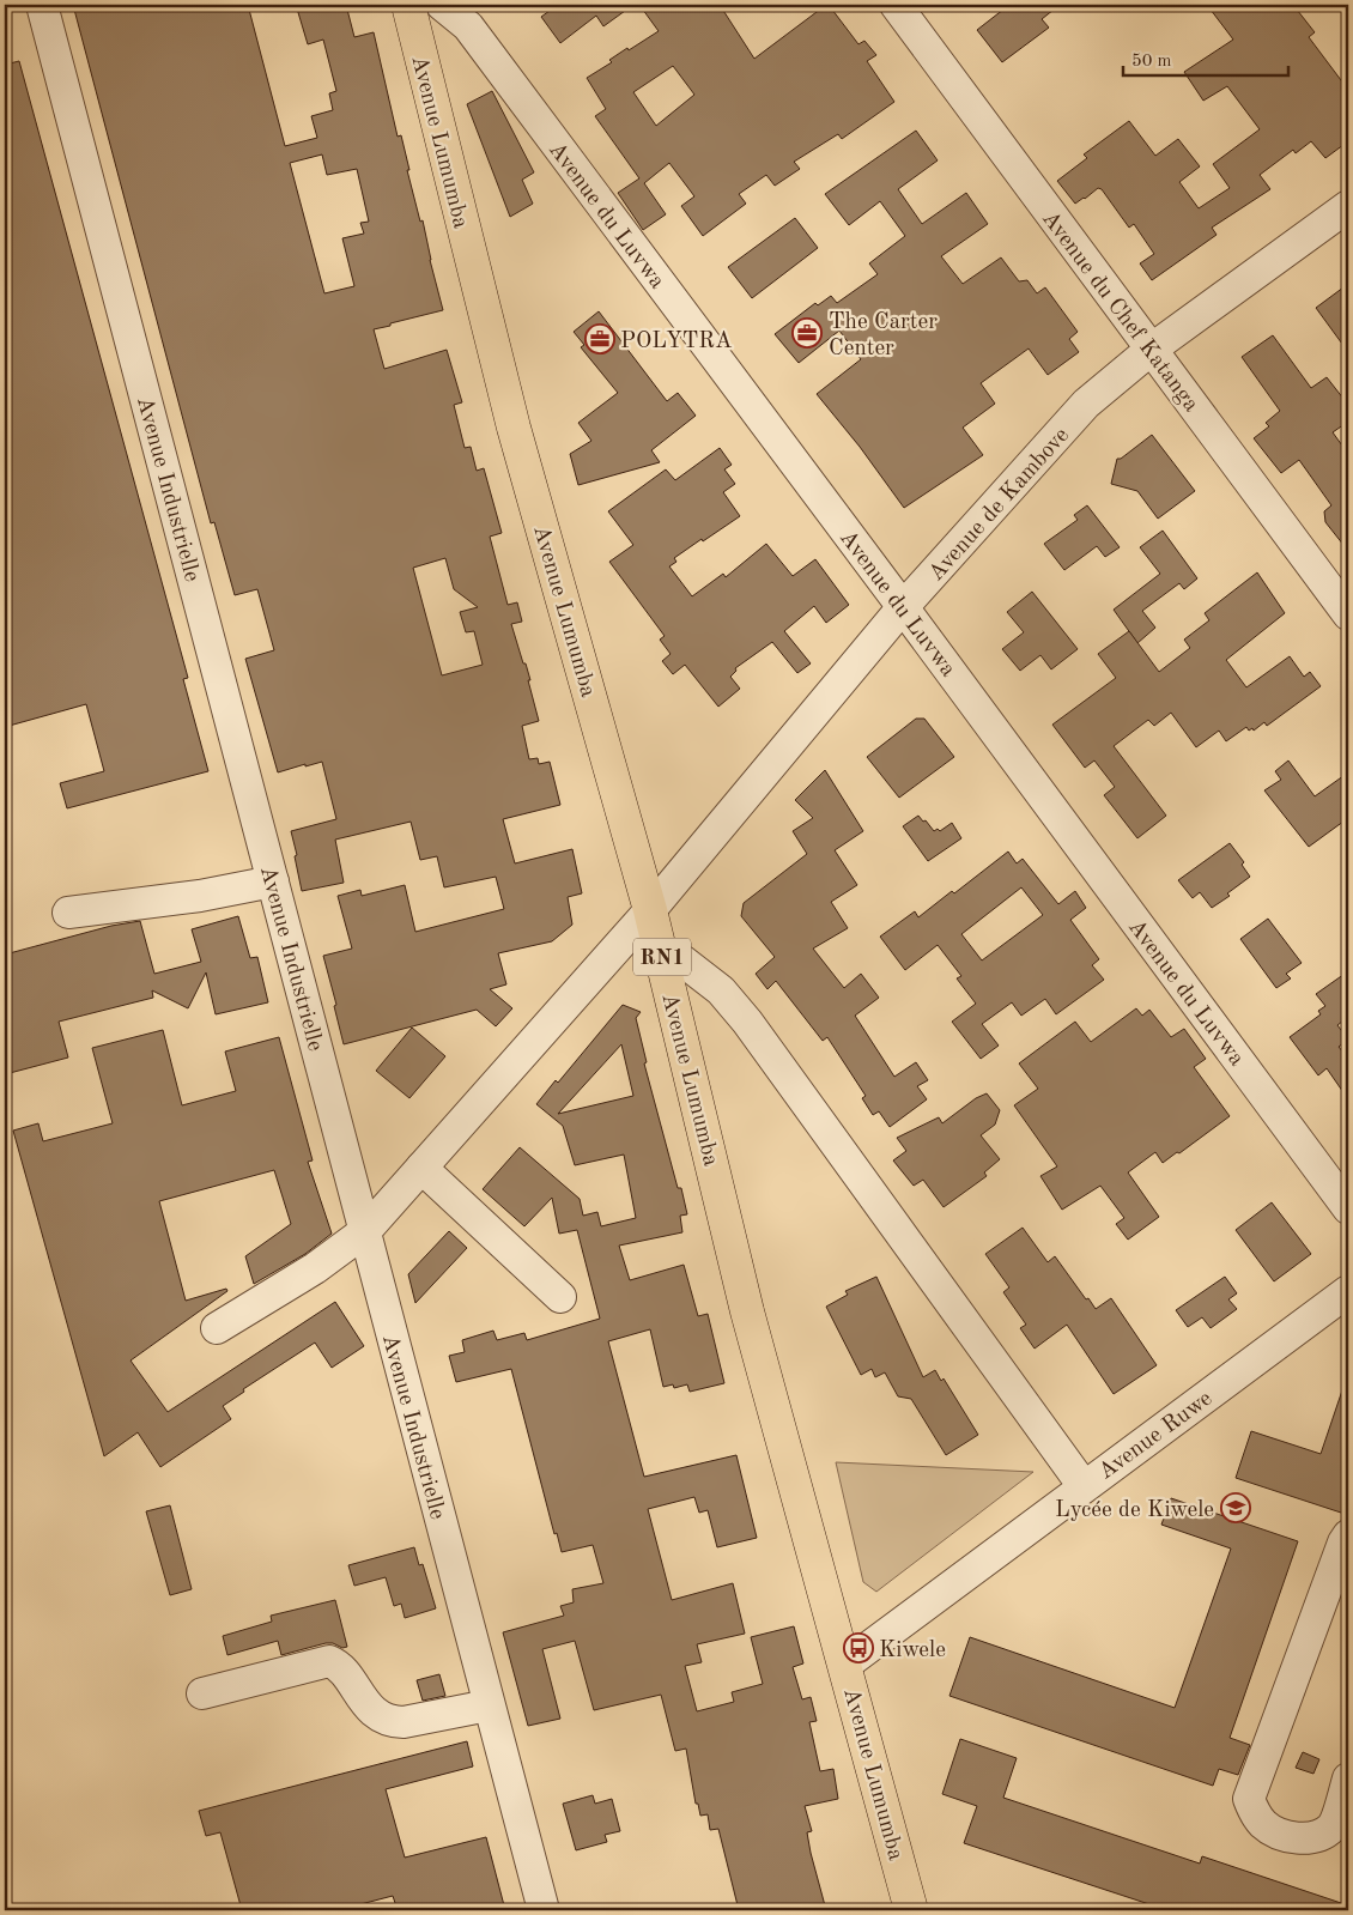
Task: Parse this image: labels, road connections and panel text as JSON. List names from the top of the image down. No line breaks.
{"streets":{"highway":["Avenue Lumumba","RN1"],"street":["Avenue du Luvwa","Avenue du Chef Katanga","Avenue Industrielle","Avenue de Kambove","Avenue Ruwe"]},"crossings":[["Avenue Lumumba","Avenue de Kambove"],["Avenue Lumumba","Avenue Ruwe"],["Avenue du Luvwa","Avenue de Kambove"],["Avenue du Chef Katanga","Avenue de Kambove"],["Avenue Industrielle","Avenue de Kambove"]],"places":{"office":["The Carter Center","POLYTRA"],"school or university":["Lycée de Kiwele"],"bus stop":["Kiwele"]},"scale_bar":"50 m"}
